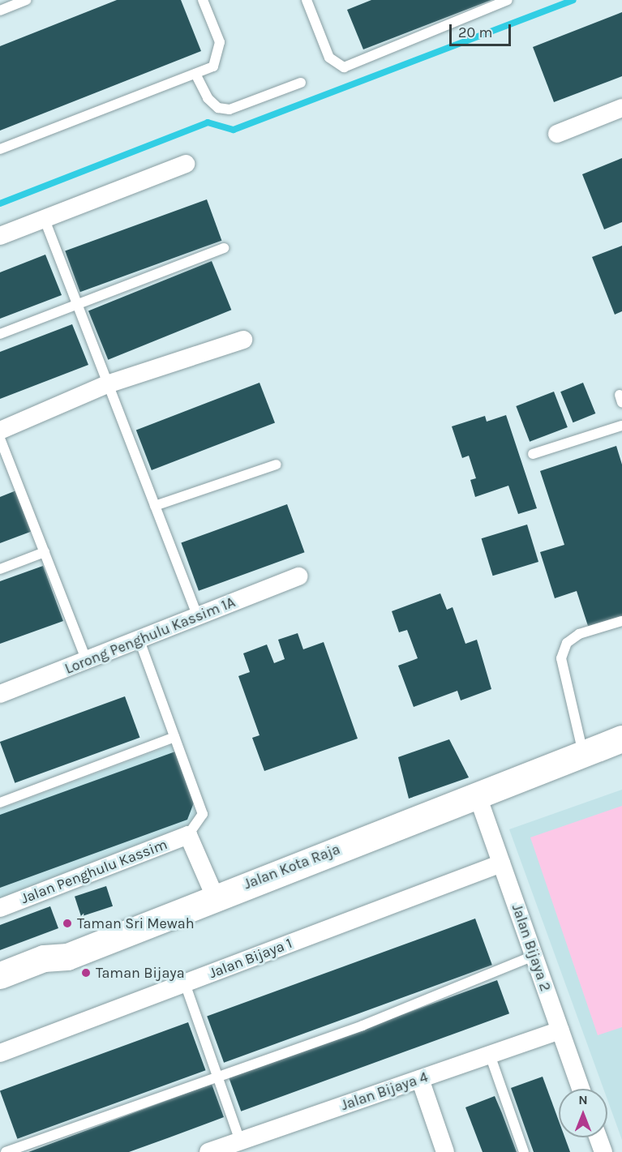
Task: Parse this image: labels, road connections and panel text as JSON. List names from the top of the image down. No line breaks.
{"streets":{"main road":["Jalan Kota Raja"],"street":["Lorong Penghulu Kassim 1A","Jalan Penghulu Kassim","Jalan Bijaya 2","Jalan Bijaya 1","Jalan Bijaya 4"]},"crossings":[["Jalan Kota Raja","Jalan Bijaya 2"],["Jalan Bijaya 2","Jalan Bijaya 1"],["Jalan Bijaya 2","Jalan Bijaya 4"]],"places":["Taman Sri Mewah","Taman Bijaya"],"scale_bar":"20 m","north":"top"}
